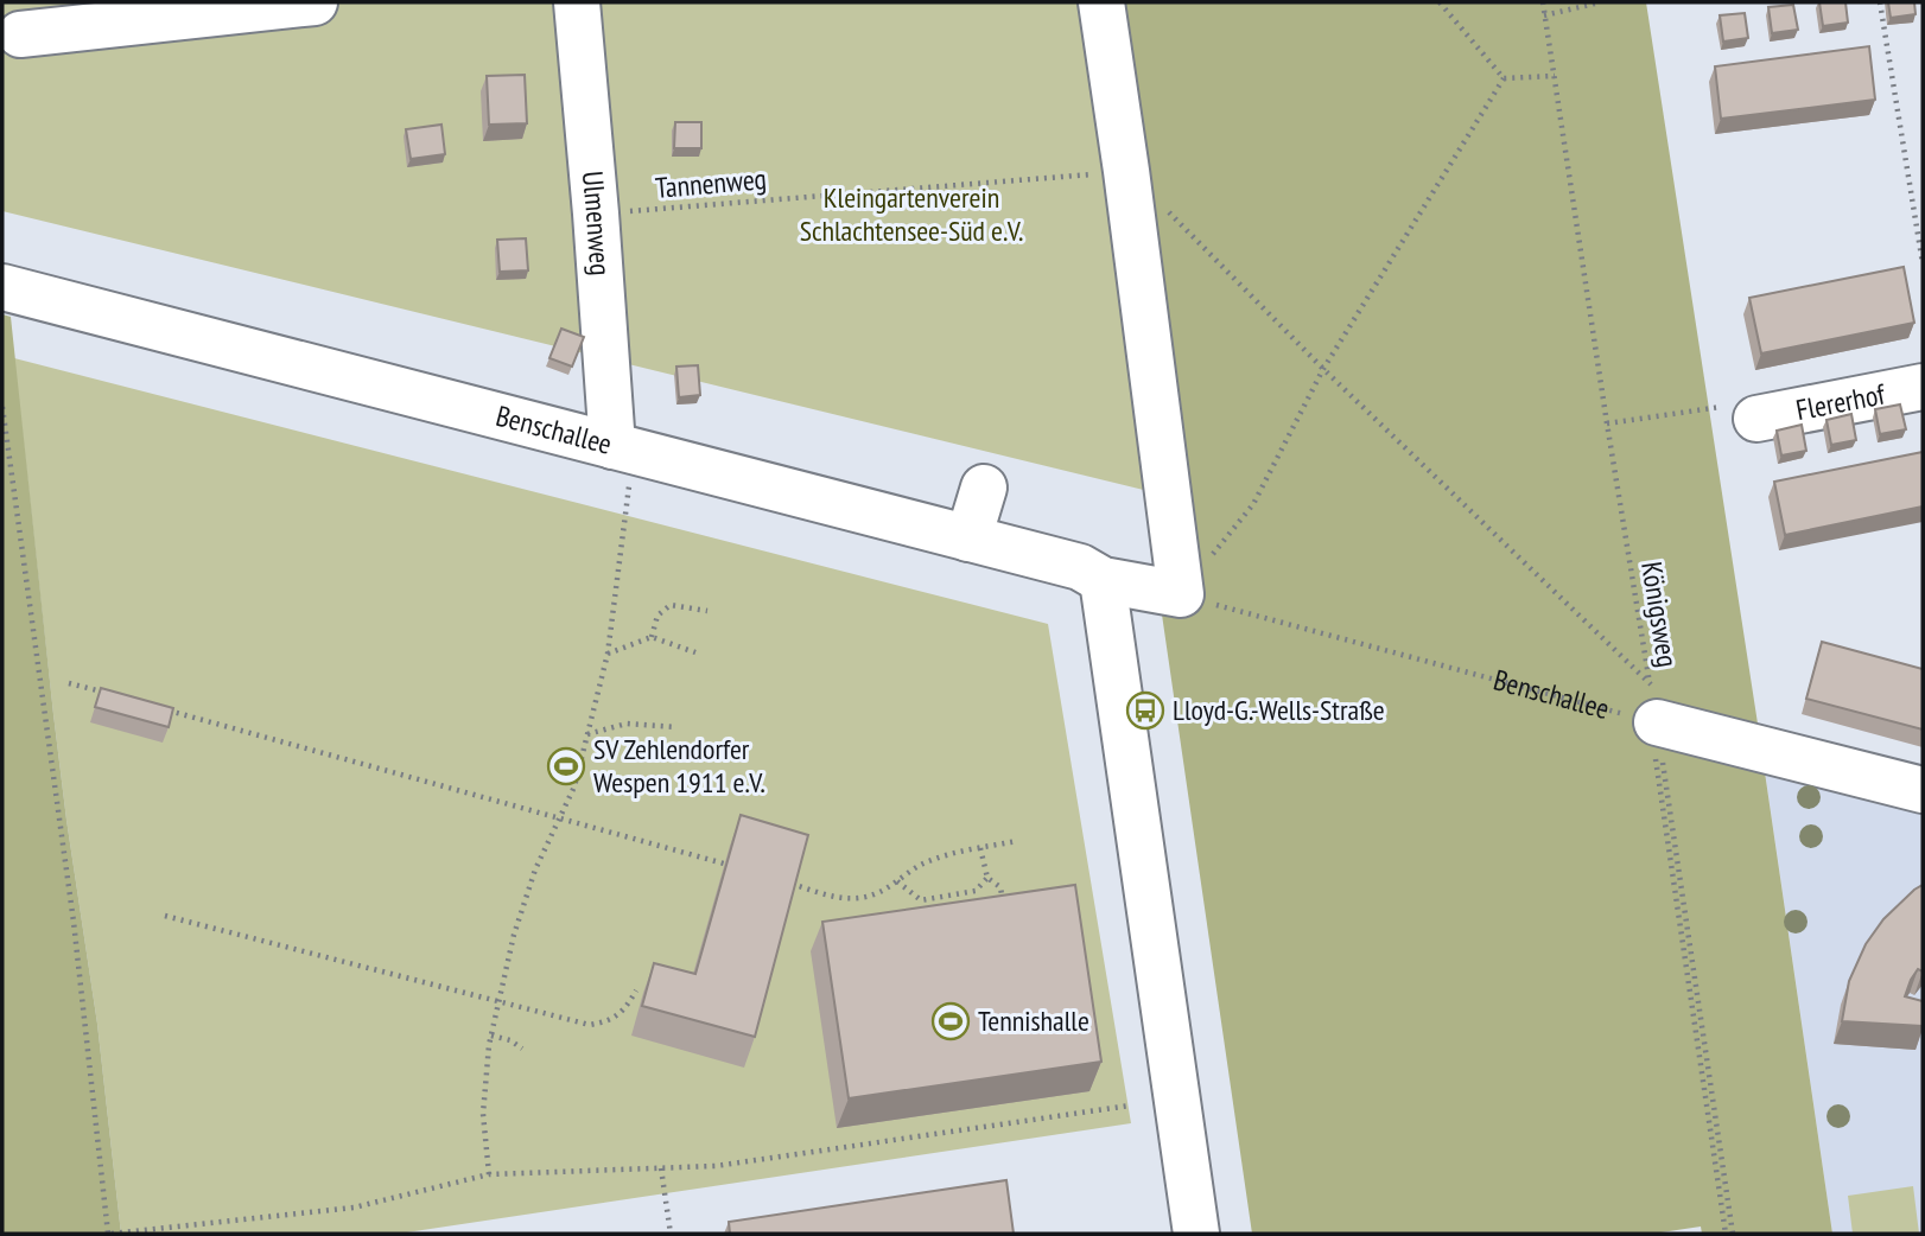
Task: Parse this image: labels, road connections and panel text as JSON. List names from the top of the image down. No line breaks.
{"streets":{"street":["Ulmenweg","Flererhof","Benschallee"],"path":["Tannenweg","Königsweg"]},"crossings":[["Tannenweg","Ulmenweg"],["Ulmenweg","Benschallee"],["Benschallee","Königsweg"]],"parks":["Kleingartenverein Schlachtensee-Süd e.V."],"places":{"bus stop":["Lloyd-G.-Wells-Straße"],"sports":["SV Zehlendorfer Wespen 1911 e.V.","Tennishalle"]}}
